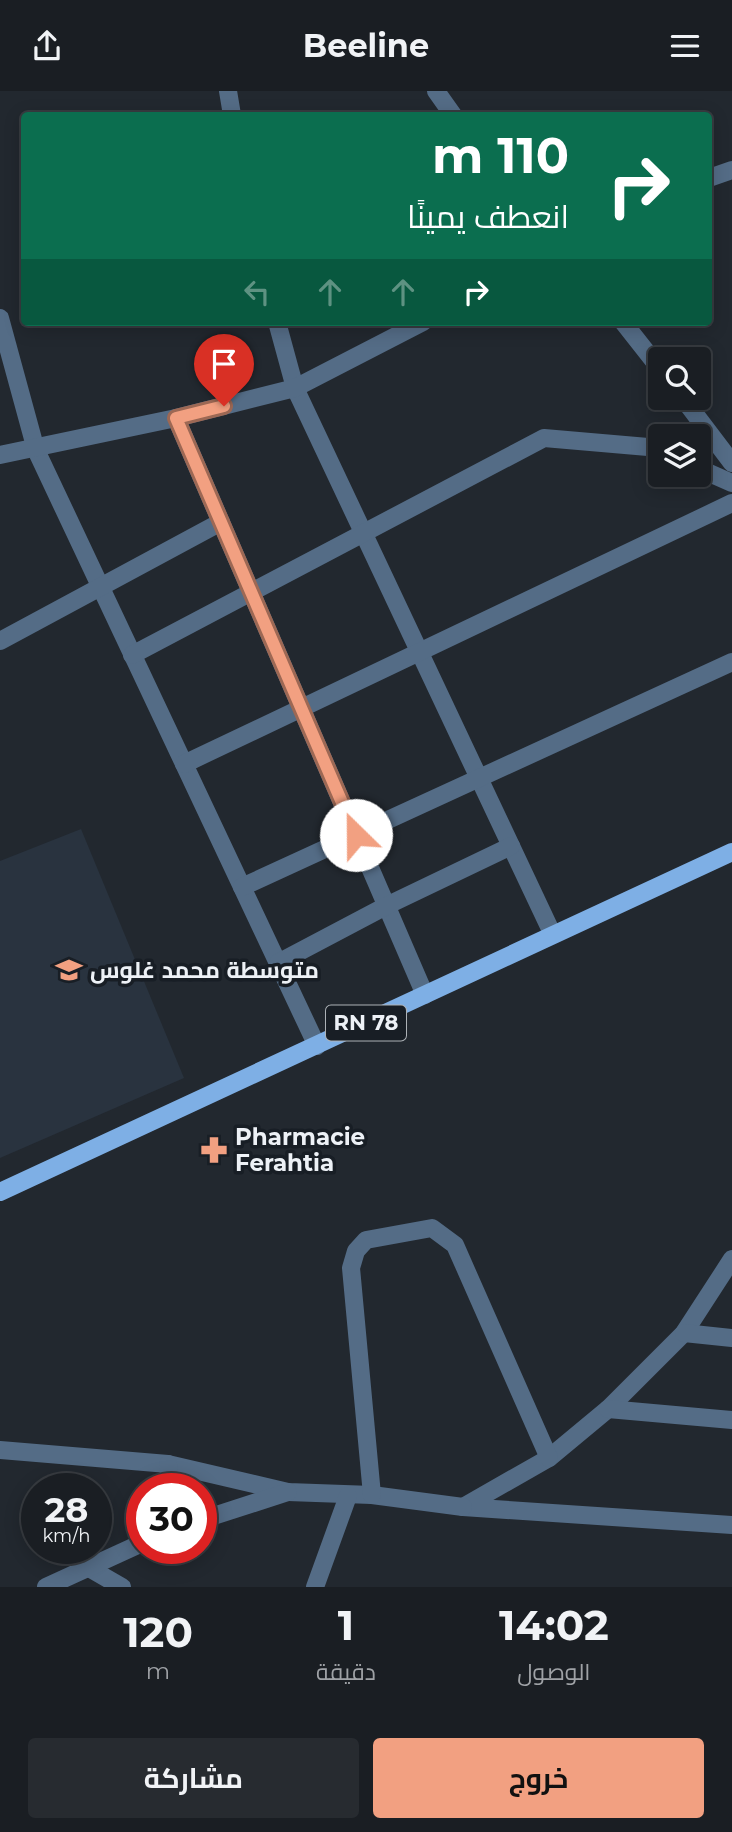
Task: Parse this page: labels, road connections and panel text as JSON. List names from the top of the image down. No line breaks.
{"streets":{"main road":["RN 78"]},"places":{"school or university":["متوسطة محمد غلوس"],"pharmacy":["Pharmacie Ferahtia"]},"page":{"header":"Beeline","turn":["110 m","انعطف يمينًا"],"speed":"28 km/h","limit":"30","eta":["14:02","الوصول","1","دقيقة","120","m"],"buttons":["خروج","مشاركة"]}}
